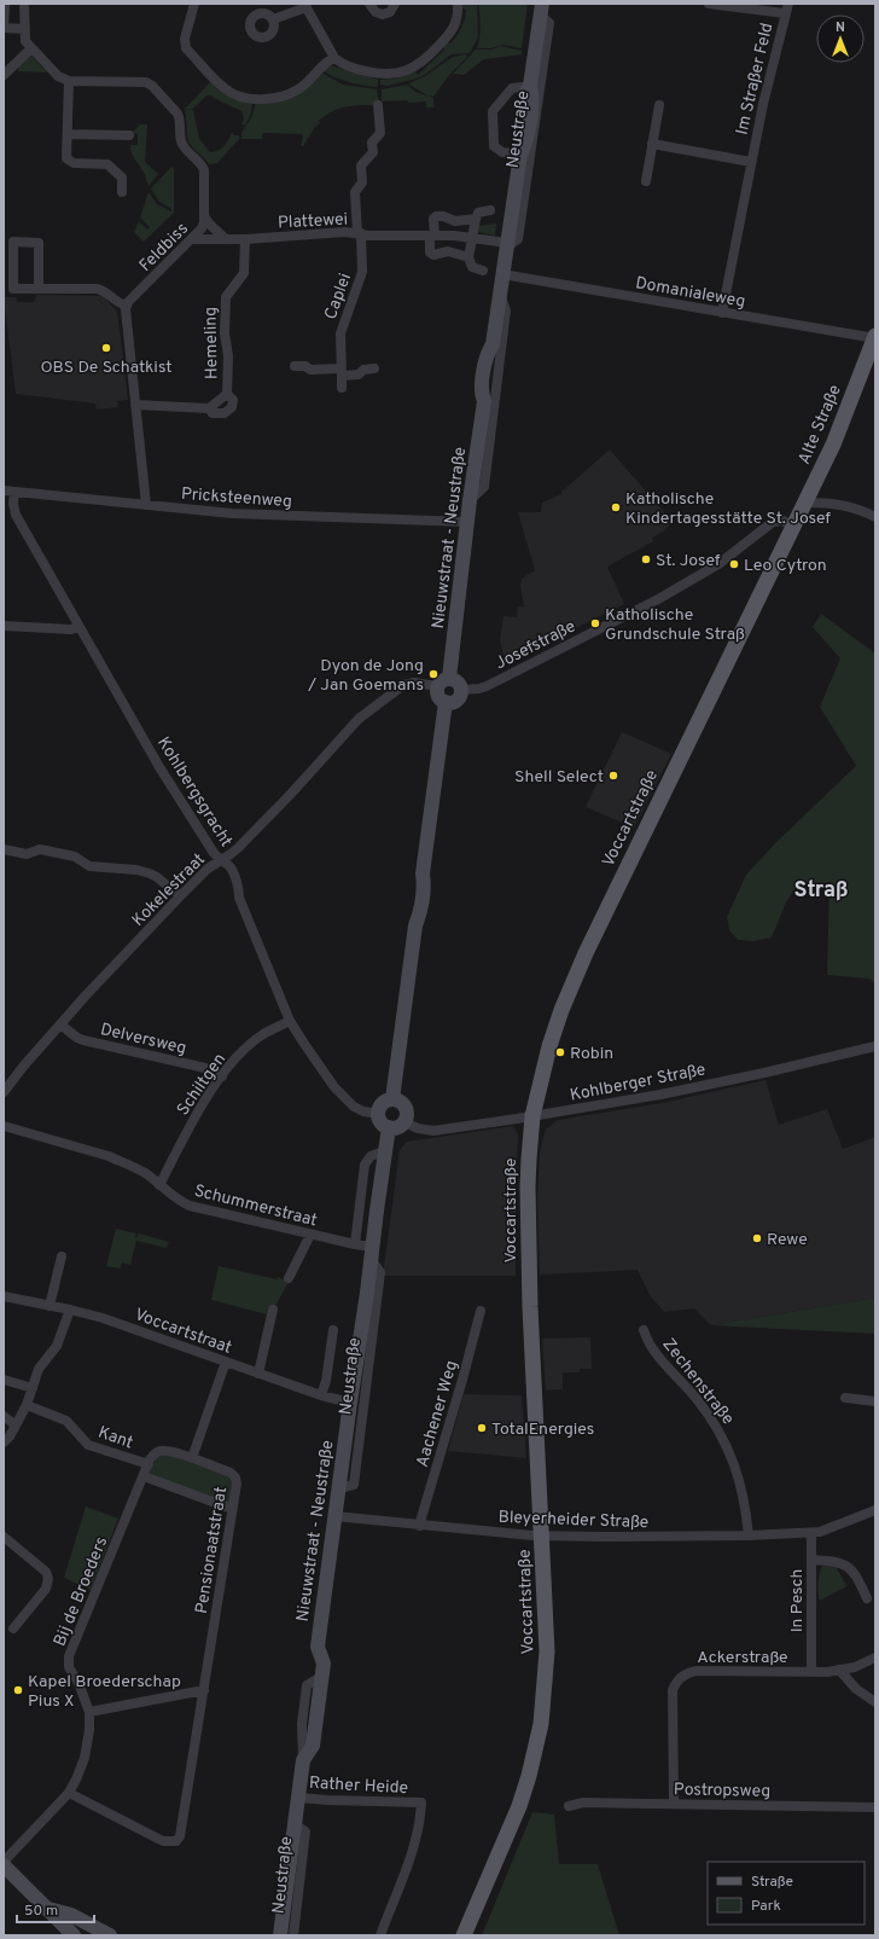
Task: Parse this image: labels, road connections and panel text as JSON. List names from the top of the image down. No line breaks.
{"streets":{"main road":["Alte Straße","Voccartstraße"],"street":["Im Straßer Feld","Neustraße","Plattewei","Feldbiss","Domanialeweg","Caplei","Hemeling","Pricksteenweg","Nieuwstraat - Neustraße","Josefstraße","Kohlbergsgracht","Kokelestraat","Delversweg","Kohlberger Straße","Schiltgen","Schummerstraat","Voccartstraat","Zechenstraße","Aachener Weg","Kant","Bleyerheider Straße","Pensionaatstraat","Bij de Broeders","In Pesch","Ackerstraße","Rather Heide","Postropsweg"]},"crossings":[["Im Straßer Feld","Domanialeweg"],["Neustraße","Plattewei"],["Neustraße","Nieuwstraat - Neustraße"],["Neustraße","Schummerstraat"],["Plattewei","Feldbiss"],["Plattewei","Caplei"],["Plattewei","Hemeling"],["Domanialeweg","Alte Straße"],["Alte Straße","Josefstraße"],["Alte Straße","Voccartstraße"],["Pricksteenweg","Nieuwstraat - Neustraße"],["Pricksteenweg","Kohlbergsgracht"],["Nieuwstraat - Neustraße","Josefstraße"],["Nieuwstraat - Neustraße","Kohlbergsgracht"],["Nieuwstraat - Neustraße","Kokelestraat"],["Nieuwstraat - Neustraße","Kohlberger Straße"],["Nieuwstraat - Neustraße","Schummerstraat"],["Nieuwstraat - Neustraße","Voccartstraat"],["Nieuwstraat - Neustraße","Bleyerheider Straße"],["Nieuwstraat - Neustraße","Rather Heide"],["Josefstraße","Voccartstraße"],["Josefstraße","Kokelestraat"],["Kohlbergsgracht","Kokelestraat"],["Kohlbergsgracht","Kohlberger Straße"],["Kohlbergsgracht","Schiltgen"],["Voccartstraße","Kohlberger Straße"],["Voccartstraße","Bleyerheider Straße"],["Kokelestraat","Delversweg"],["Delversweg","Schiltgen"],["Schiltgen","Schummerstraat"],["Zechenstraße","Bleyerheider Straße"],["Aachener Weg","Bleyerheider Straße"],["Kant","Bij de Broeders"],["Bleyerheider Straße","In Pesch"],["Pensionaatstraat","Bij de Broeders"],["In Pesch","Ackerstraße"],["Ackerstraße","Postropsweg"]],"districts":["Straß"],"places":["OBS De Schatkist","Katholische Kindertagesstätte St. Josef","St. Josef","Leo Cytron","Katholische Grundschule Straß","Dyon de Jong / Jan Goemans","Shell Select","Robin","Rewe","TotalEnergies","Kapel Broederschap Pius X"],"legend":["Straße","Park"],"scale_bar":"50 m","north":"top"}
